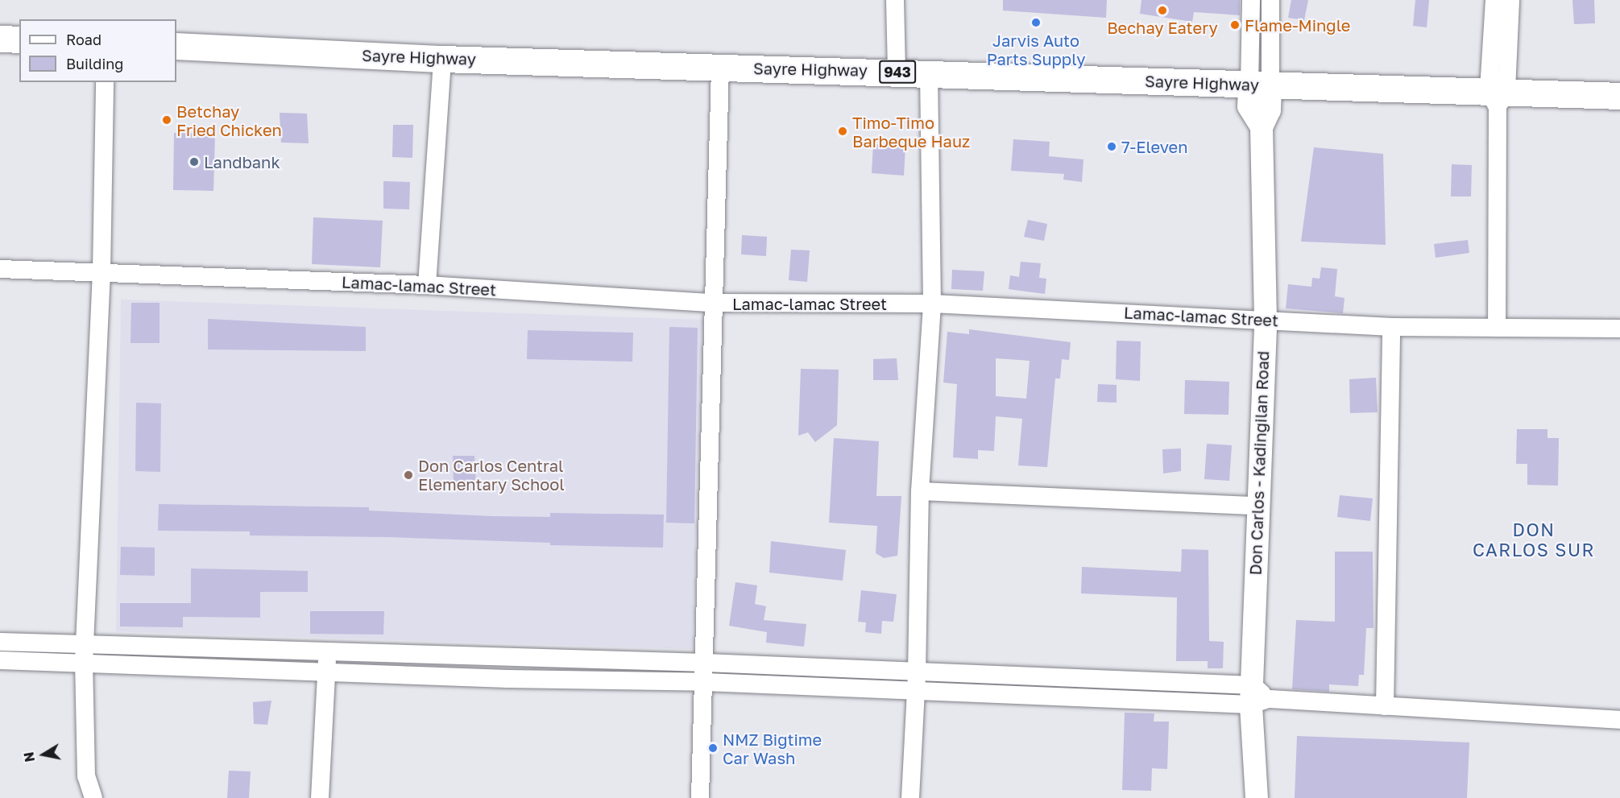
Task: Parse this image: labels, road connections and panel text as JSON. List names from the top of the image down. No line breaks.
{"streets":{"highway":["Sayre Highway","943"],"main road":["Don Carlos - Kadingilan Road"],"street":["Lamac-lamac Street"]},"crossings":[["Sayre Highway","Don Carlos - Kadingilan Road"],["Lamac-lamac Street","Don Carlos - Kadingilan Road"]],"districts":["DON CARLOS SUR"],"places":["Bechay Eatery","Jarvis Auto Parts Supply","Flame-Mingle","Betchay Fried Chicken","Timo-Timo Barbeque Hauz","7-Eleven","Landbank","Don Carlos Central Elementary School","NMZ Bigtime Car Wash"],"legend":["Road","Building"],"north":"left"}
